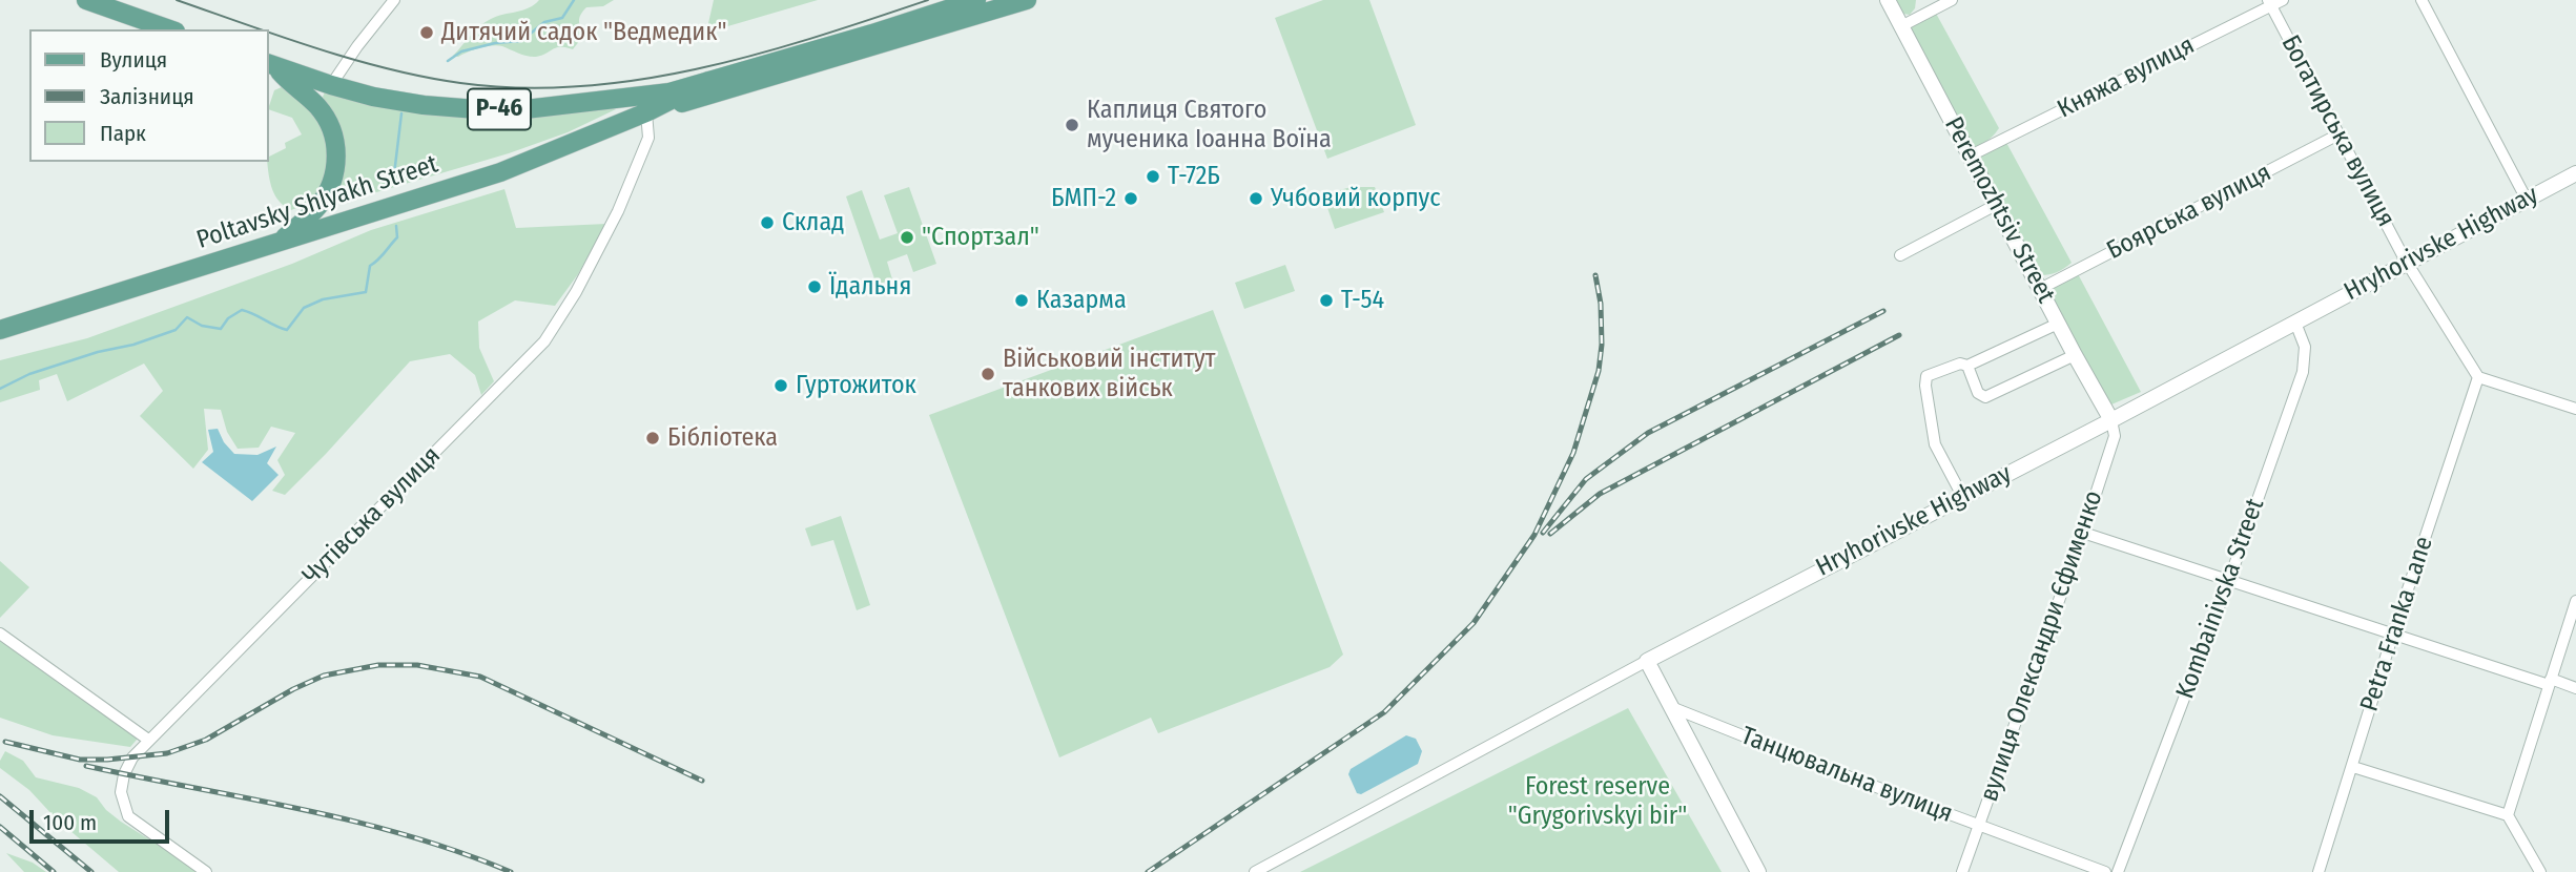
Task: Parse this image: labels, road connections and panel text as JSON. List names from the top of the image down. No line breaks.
{"streets":{"main road":["Р-46","Poltavsky Shlyakh Street"],"street":["Княжа вулиця","Богатирська вулиця","Peremozhtsiv Street","Боярська вулиця","Hryhorivske Highway","Чутівська вулиця","Kombainivska Street","Petra Franka Lane","вулиця Олександри Єфименко","Танцювальна вулиця"]},"crossings":[["Княжа вулиця","Богатирська вулиця"],["Княжа вулиця","Peremozhtsiv Street"],["Р-46","Poltavsky Shlyakh Street"],["Богатирська вулиця","Боярська вулиця"],["Богатирська вулиця","Hryhorivske Highway"],["Богатирська вулиця","Petra Franka Lane"],["Poltavsky Shlyakh Street","Чутівська вулиця"],["Peremozhtsiv Street","Боярська вулиця"],["Peremozhtsiv Street","Hryhorivske Highway"],["Peremozhtsiv Street","вулиця Олександри Єфименко"],["Hryhorivske Highway","Kombainivska Street"],["Hryhorivske Highway","вулиця Олександри Єфименко"],["вулиця Олександри Єфименко","Танцювальна вулиця"]],"parks":["Forest reserve \"Grygorivskyi bir\""],"places":["Дитячий садок \"Ведмедик\"","Каплиця Святого мученика Іоанна Воїна","Т-72Б","БМП-2","Учбовий корпус","Склад","\"Спортзал\"","Їдальня","Казарма","Т-54","Військовий інститут танкових військ","Гуртожиток","Бібліотека"],"legend":["Вулиця","Залізниця","Парк"],"scale_bar":"100 m"}
